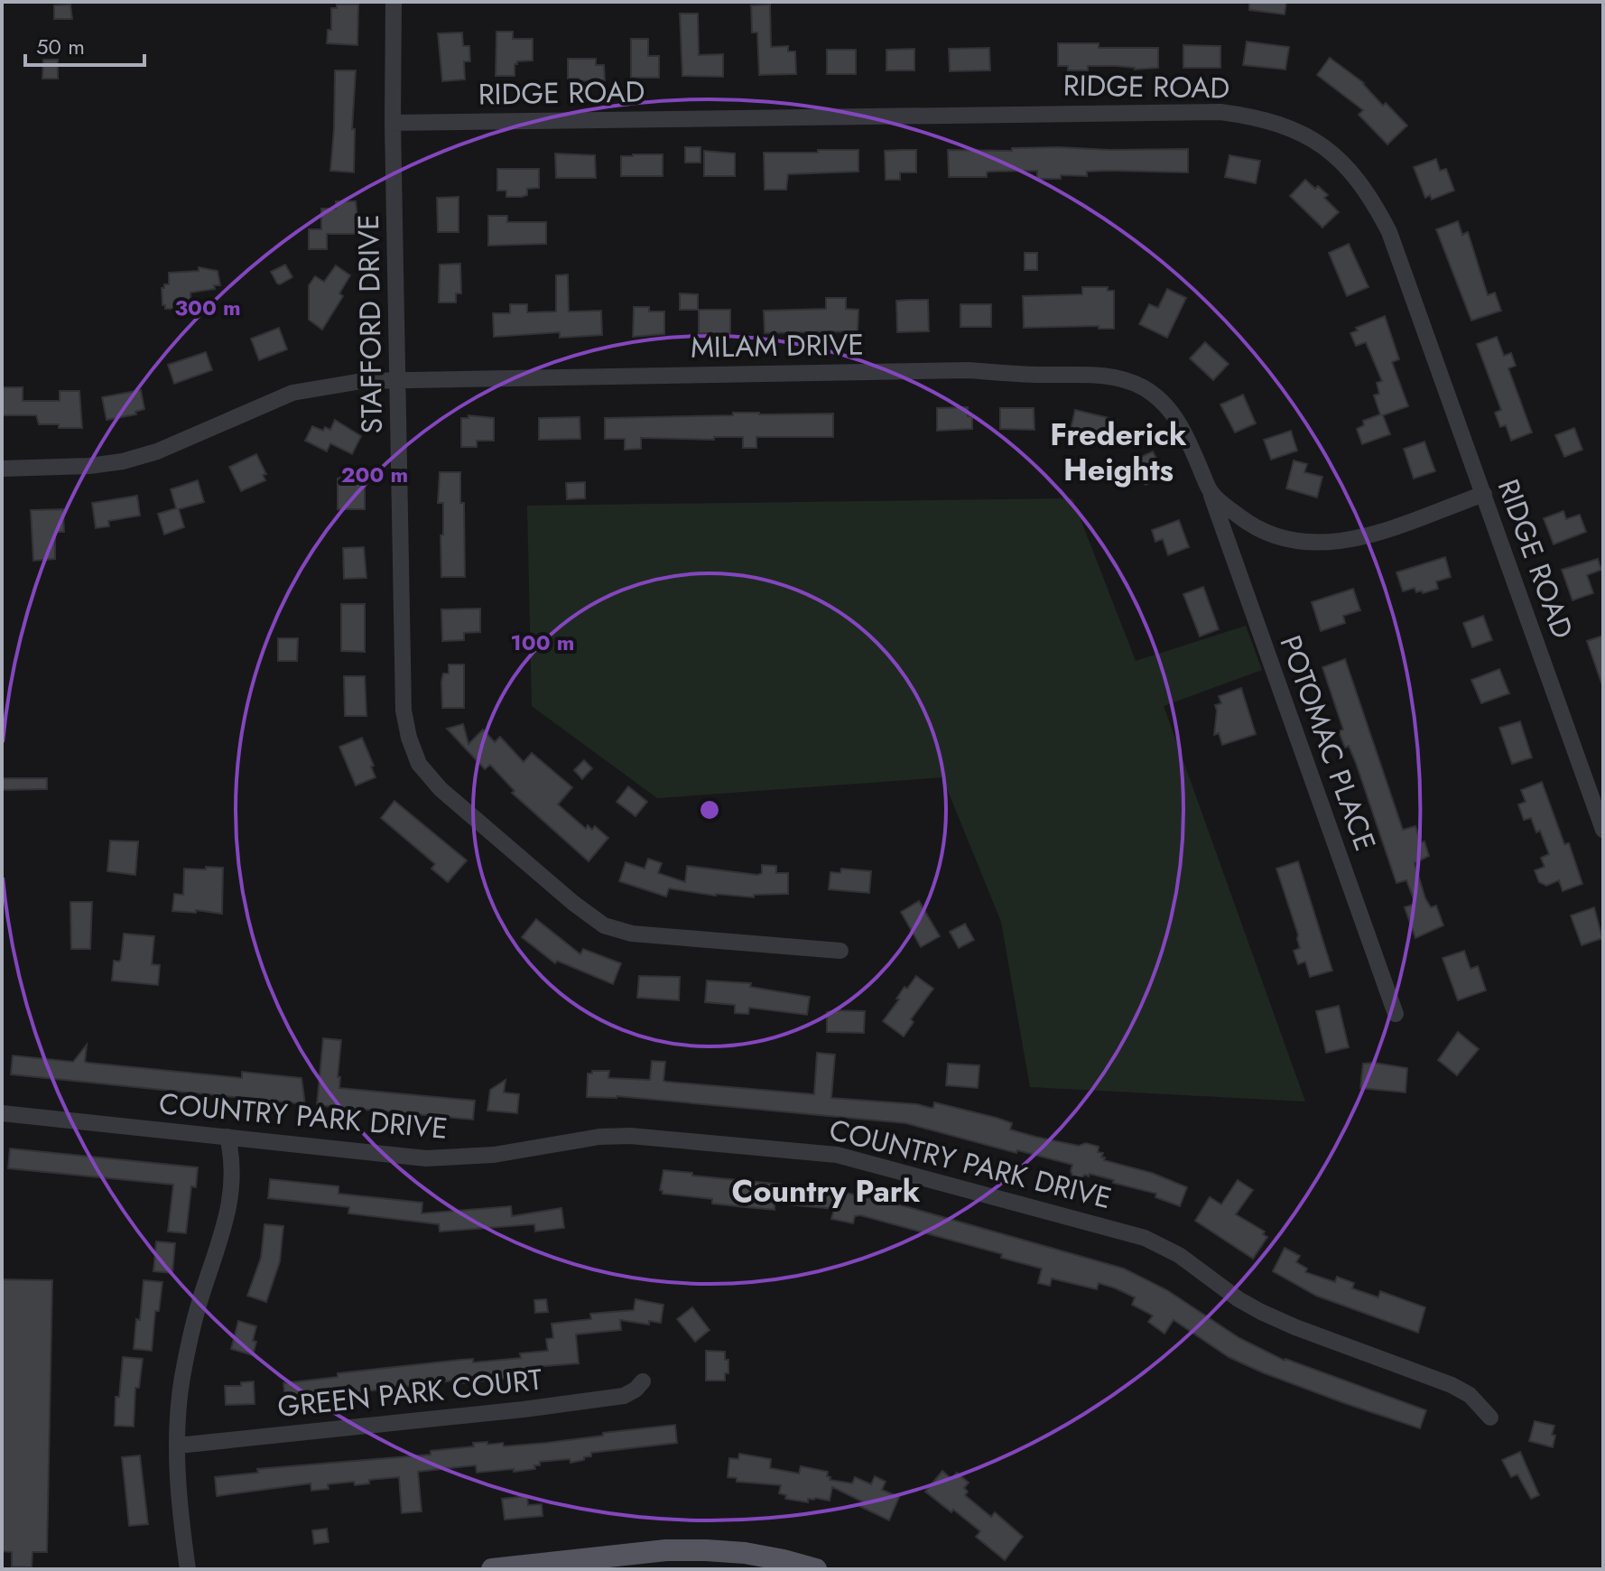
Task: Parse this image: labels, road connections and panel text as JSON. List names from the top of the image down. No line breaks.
{"streets":{"street":["RIDGE ROAD","STAFFORD DRIVE","MILAM DRIVE","POTOMAC PLACE","COUNTRY PARK DRIVE","GREEN PARK COURT"]},"crossings":[["RIDGE ROAD","STAFFORD DRIVE"],["RIDGE ROAD","MILAM DRIVE"],["STAFFORD DRIVE","MILAM DRIVE"],["MILAM DRIVE","POTOMAC PLACE"]],"districts":["Frederick Heights","Country Park"],"scale_bar":"50 m","rings":["300 m","200 m","100 m"]}
